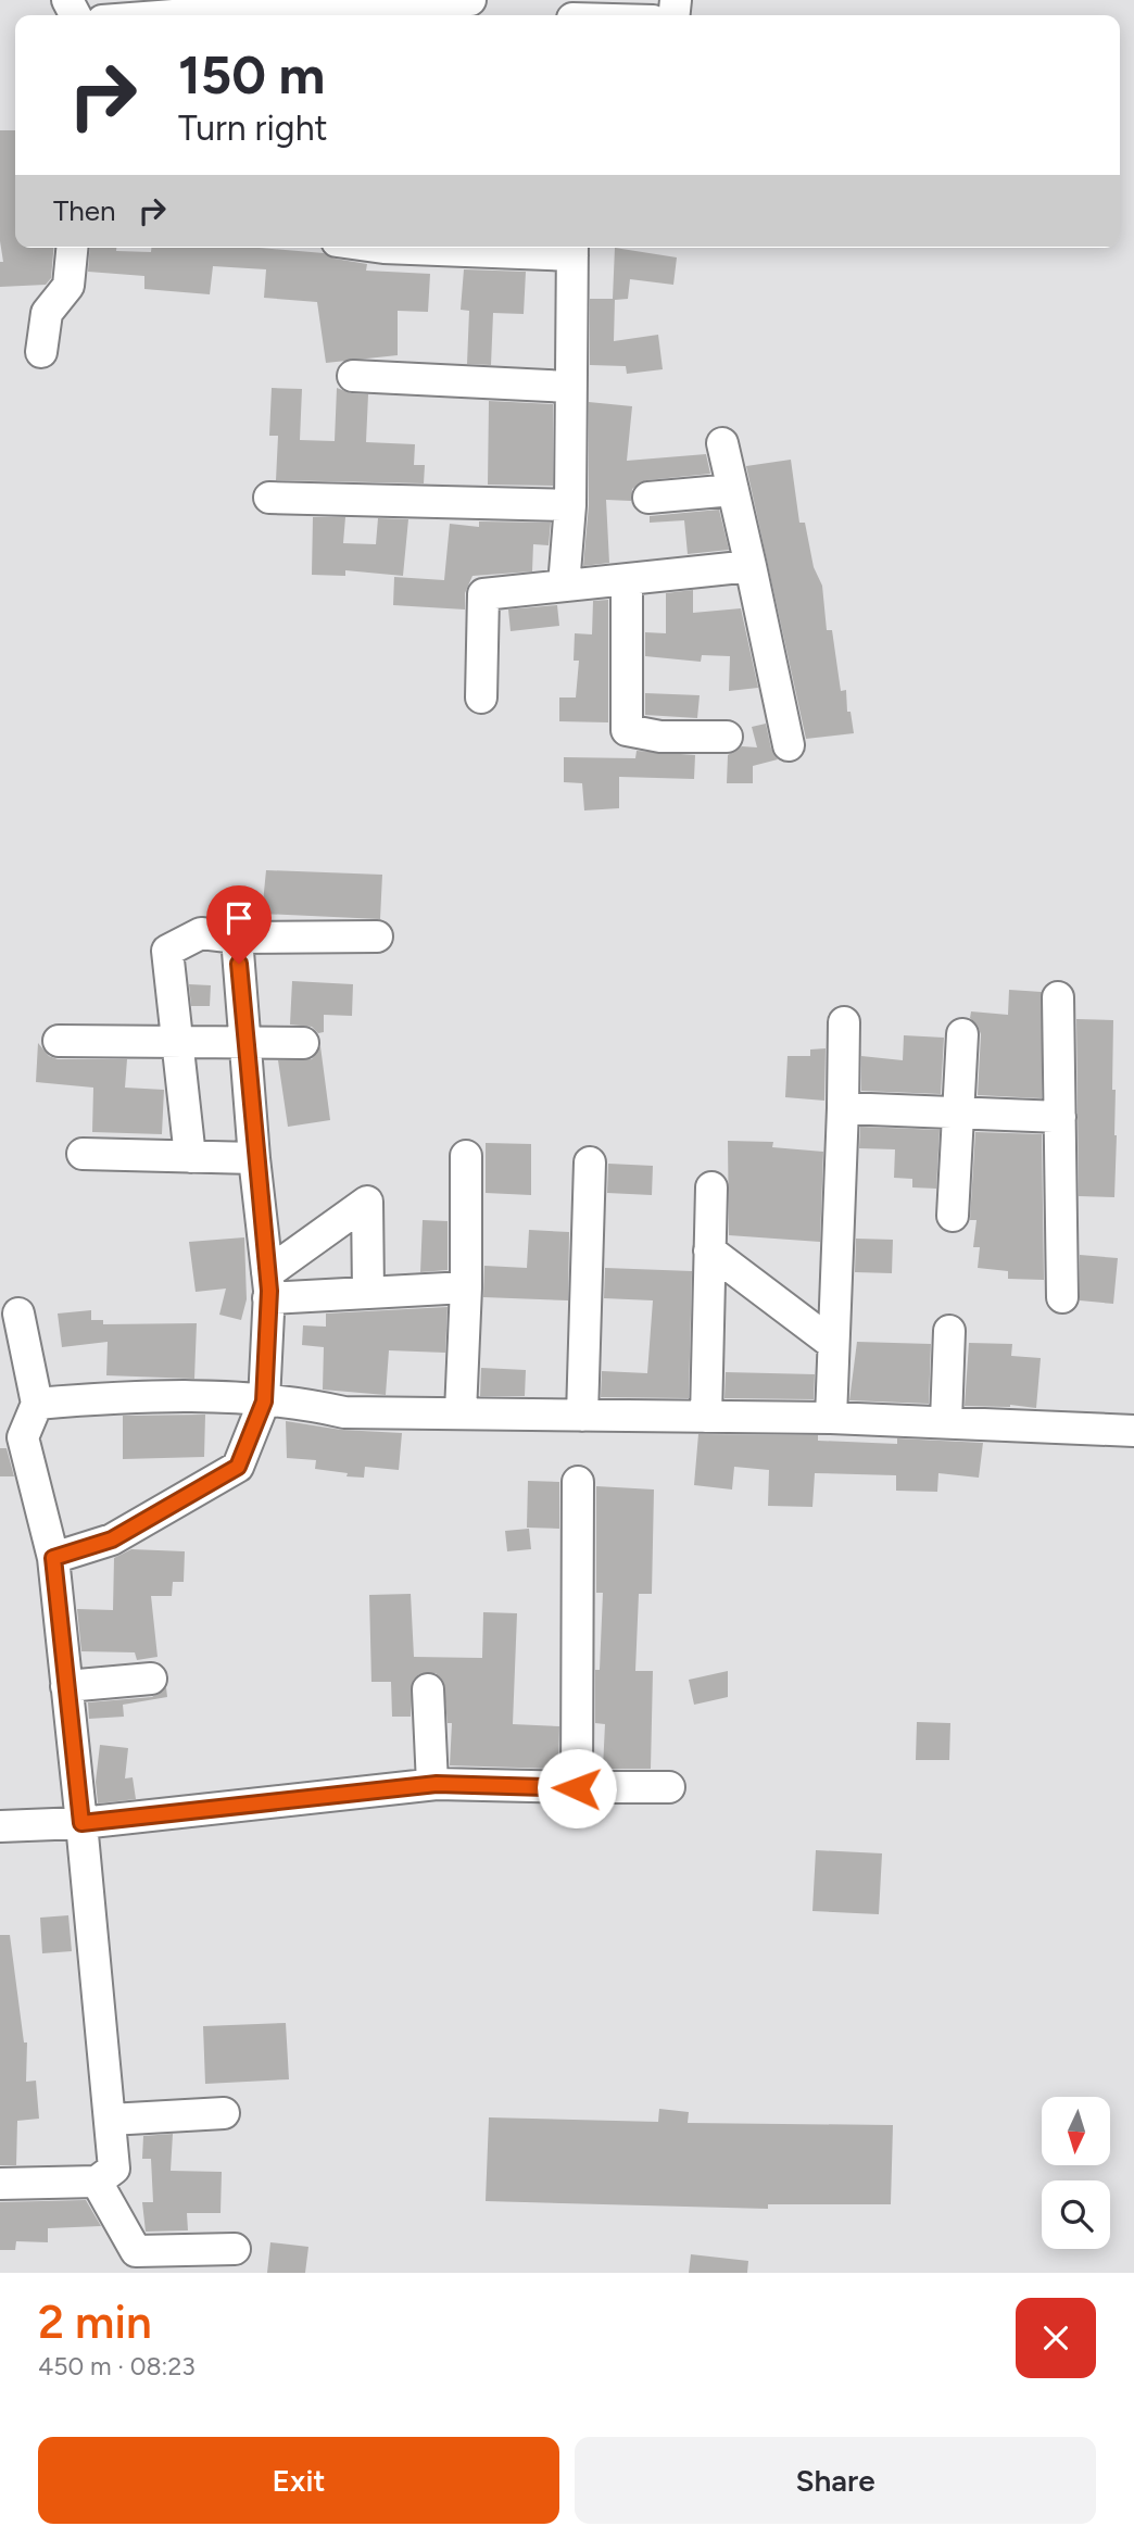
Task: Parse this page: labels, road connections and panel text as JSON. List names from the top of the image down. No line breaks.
{"north":"bottom","page":{"turn":["150 m","Turn right"],"then":"Then","heading":["2 min","450 m · 08:23"],"buttons":["Exit","Share"]}}
